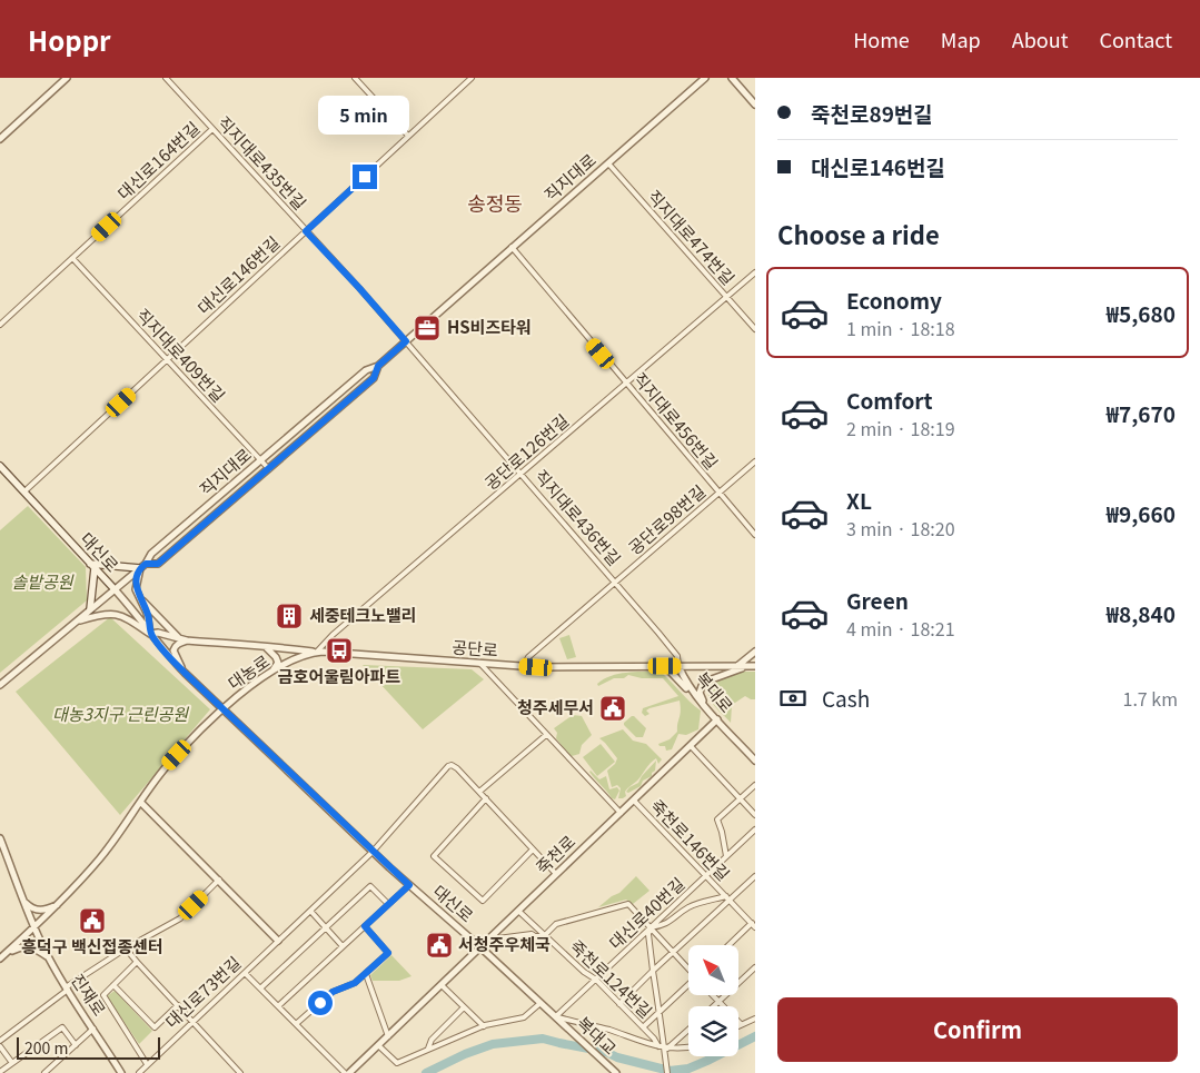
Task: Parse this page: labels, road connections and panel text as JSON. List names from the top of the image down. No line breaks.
{"streets":{"main road":["대신로"],"street":["대신로164번길","직지대로435번길","직지대로","직지대로474번길","대신로146번길","직지대로409번길","직지대로456번길","공단로126번길","직지대로436번길","공단로98번길","공단로","대농로","복대로","죽천로146번길","죽천로","대신로40번길","죽천로124번길","대신로73번길","진재로","복대교"]},"crossings":[["대신로164번길","직지대로435번길"],["대신로164번길","직지대로409번길"],["직지대로435번길","직지대로"],["직지대로435번길","대신로146번길"],["직지대로435번길","직지대로436번길"],["직지대로","직지대로474번길"],["직지대로","직지대로409번길"],["직지대로","직지대로456번길"],["직지대로","직지대로436번길"],["직지대로","대신로"],["직지대로474번길","공단로126번길"],["대신로146번길","직지대로409번길"],["대신로146번길","대신로"],["직지대로456번길","공단로126번길"],["직지대로456번길","공단로98번길"],["공단로126번길","직지대로436번길"],["공단로126번길","공단로"],["공단로126번길","대농로"],["직지대로436번길","공단로98번길"],["직지대로436번길","공단로"],["직지대로436번길","복대로"],["공단로98번길","공단로"],["대신로","대농로"],["대신로","죽천로"],["대신로","대신로40번길"],["대신로","대신로73번길"],["대신로","복대교"],["공단로","대농로"],["공단로","복대로"],["대농로","진재로"],["복대로","죽천로"],["죽천로146번길","죽천로"],["죽천로146번길","대신로40번길"],["죽천로","죽천로124번길"],["대신로40번길","죽천로124번길"],["대신로40번길","복대교"]],"districts":["송정동"],"parks":["솔밭공원","대농3지구 근린공원"],"places":{"office":["HS비즈타워"],"building":["세중테크노밸리"],"bus stop":["금호어울림아파트"],"public building":["청주세무서","흥덕구 백신접종센터","서청주우체국"]},"scale_bar":"200 m","north":"top left","page":{"header":"Hoppr","nav":["Home","Map","About","Contact"],"banner":["죽천로89번길","대신로146번길"],"bubble":"5 min","heading":"Choose a ride","list":[{"name":"Economy","note":"1 min · 18:18","value":"₩5,680"},{"name":"Comfort","note":"2 min · 18:19","value":"₩7,670"},{"name":"XL","note":"3 min · 18:20","value":"₩9,660"},{"name":"Green","note":"4 min · 18:21","value":"₩8,840"}],"pay":["Cash","1.7 km"],"buttons":"Confirm","scale":"200 m"}}
